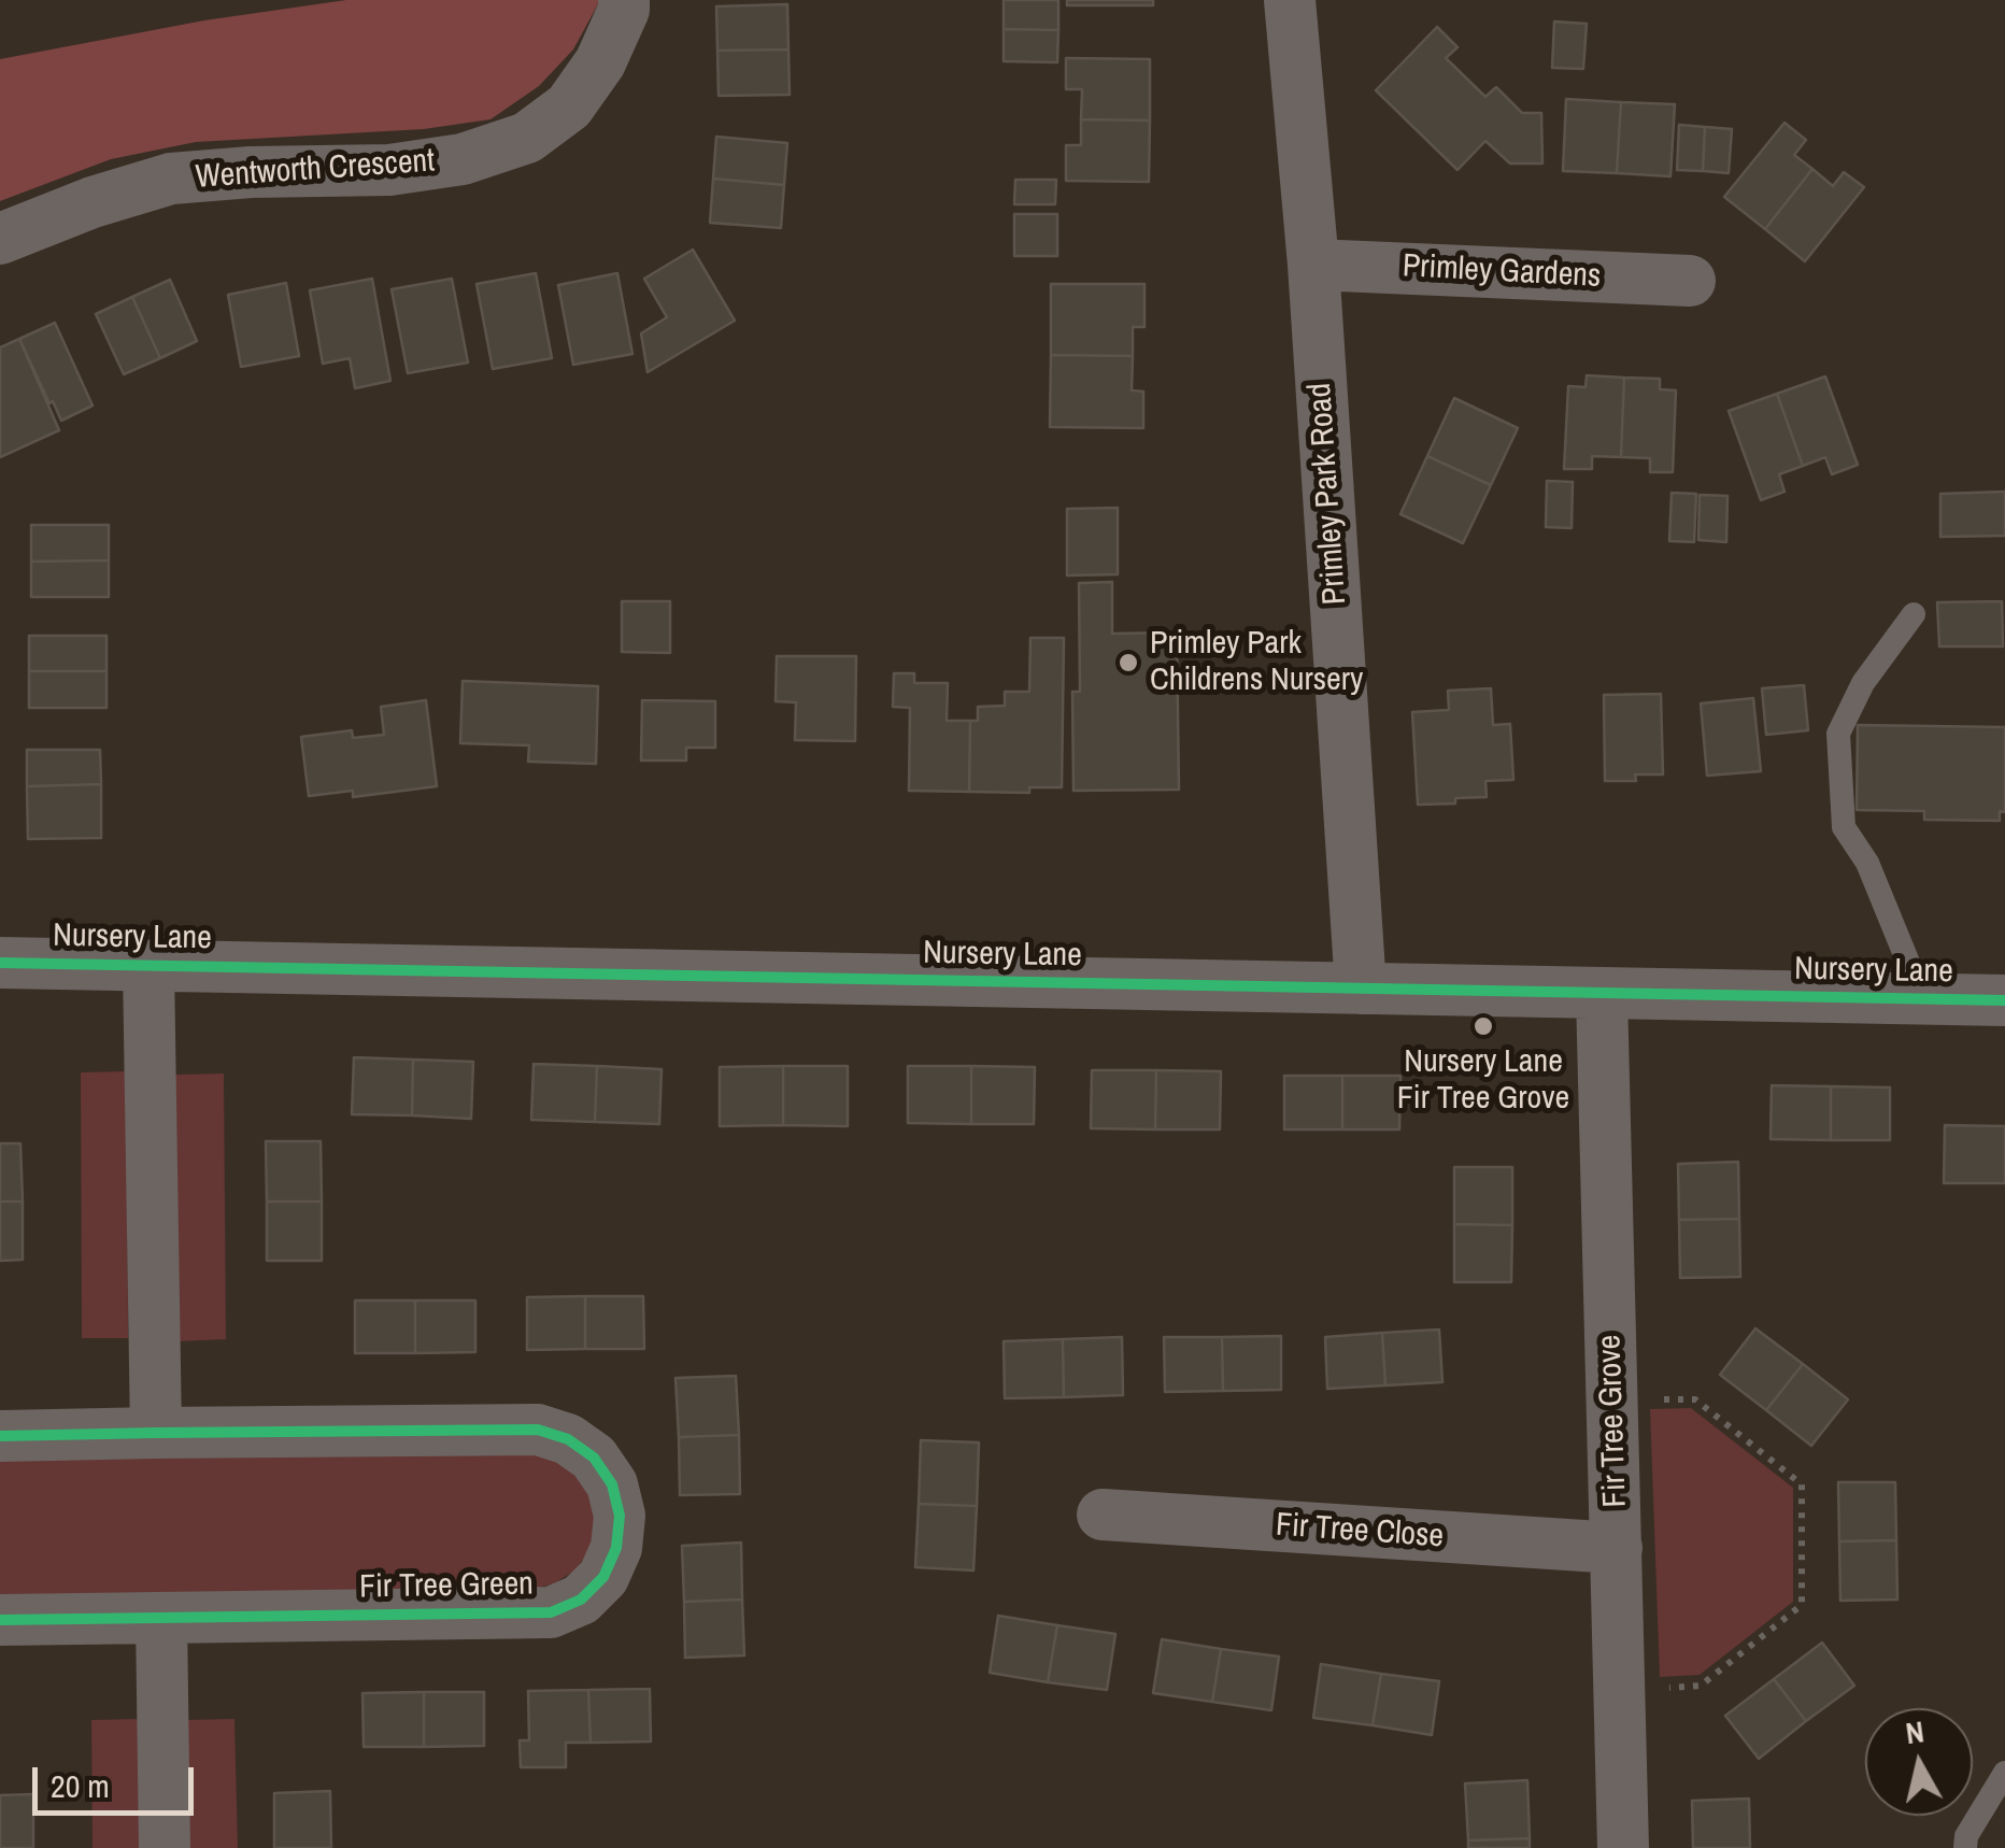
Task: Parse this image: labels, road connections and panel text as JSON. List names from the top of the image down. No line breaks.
{"streets":{"street":["Wentworth Crescent","Primley Gardens","Primley Park Road","Nursery Lane","Fir Tree Grove","Fir Tree Close","Fir Tree Green"]},"crossings":[["Primley Gardens","Primley Park Road"],["Primley Park Road","Nursery Lane"],["Nursery Lane","Fir Tree Grove"],["Fir Tree Grove","Fir Tree Close"]],"places":["Primley Park Childrens Nursery","Nursery Lane Fir Tree Grove"],"scale_bar":"20 m","north":"top"}
